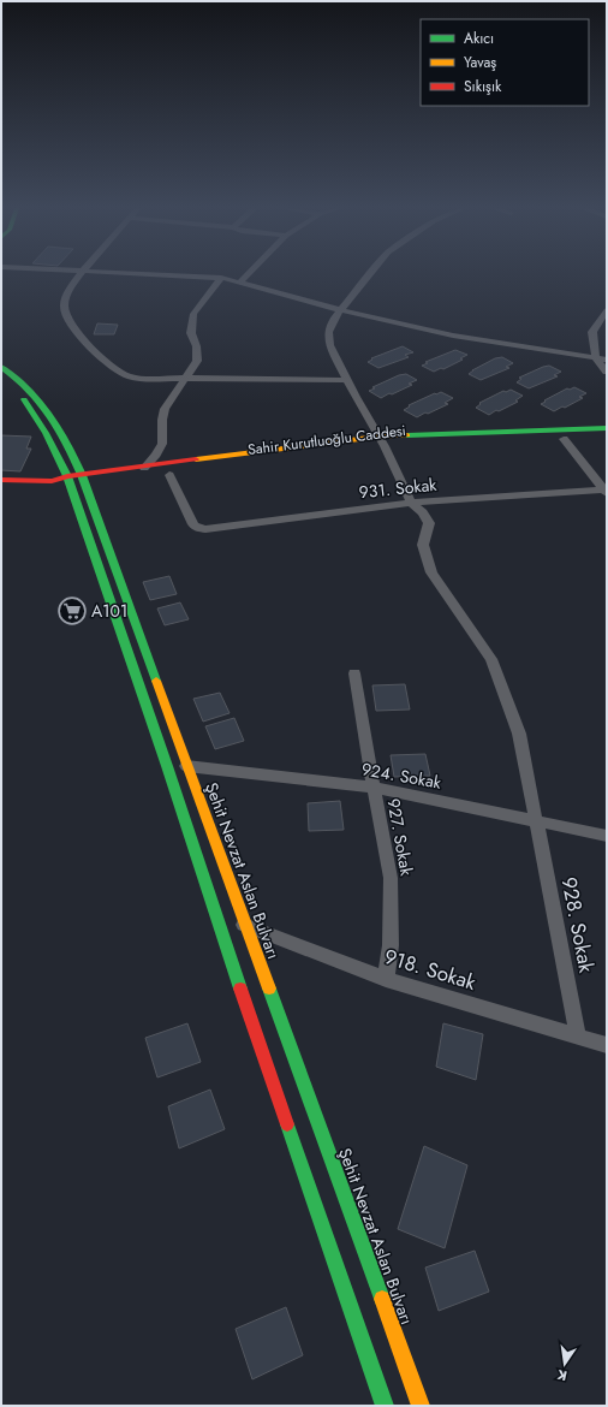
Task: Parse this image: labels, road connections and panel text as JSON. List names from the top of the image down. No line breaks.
{"streets":{"main road":["Sahir Kurutluoğlu Caddesi","Şehit Nevzat Aslan Bulvarı"],"street":["931. Sokak","924. Sokak","927. Sokak","928. Sokak","918. Sokak"]},"crossings":[["Sahir Kurutluoğlu Caddesi","931. Sokak"],["Sahir Kurutluoğlu Caddesi","Şehit Nevzat Aslan Bulvarı"],["931. Sokak","928. Sokak"],["924. Sokak","927. Sokak"],["924. Sokak","Şehit Nevzat Aslan Bulvarı"],["924. Sokak","928. Sokak"],["927. Sokak","918. Sokak"],["Şehit Nevzat Aslan Bulvarı","918. Sokak"],["928. Sokak","918. Sokak"]],"places":{"supermarket":["A101"]},"legend":["Akıcı","Yavaş","Sıkışık"],"north":"bottom"}
